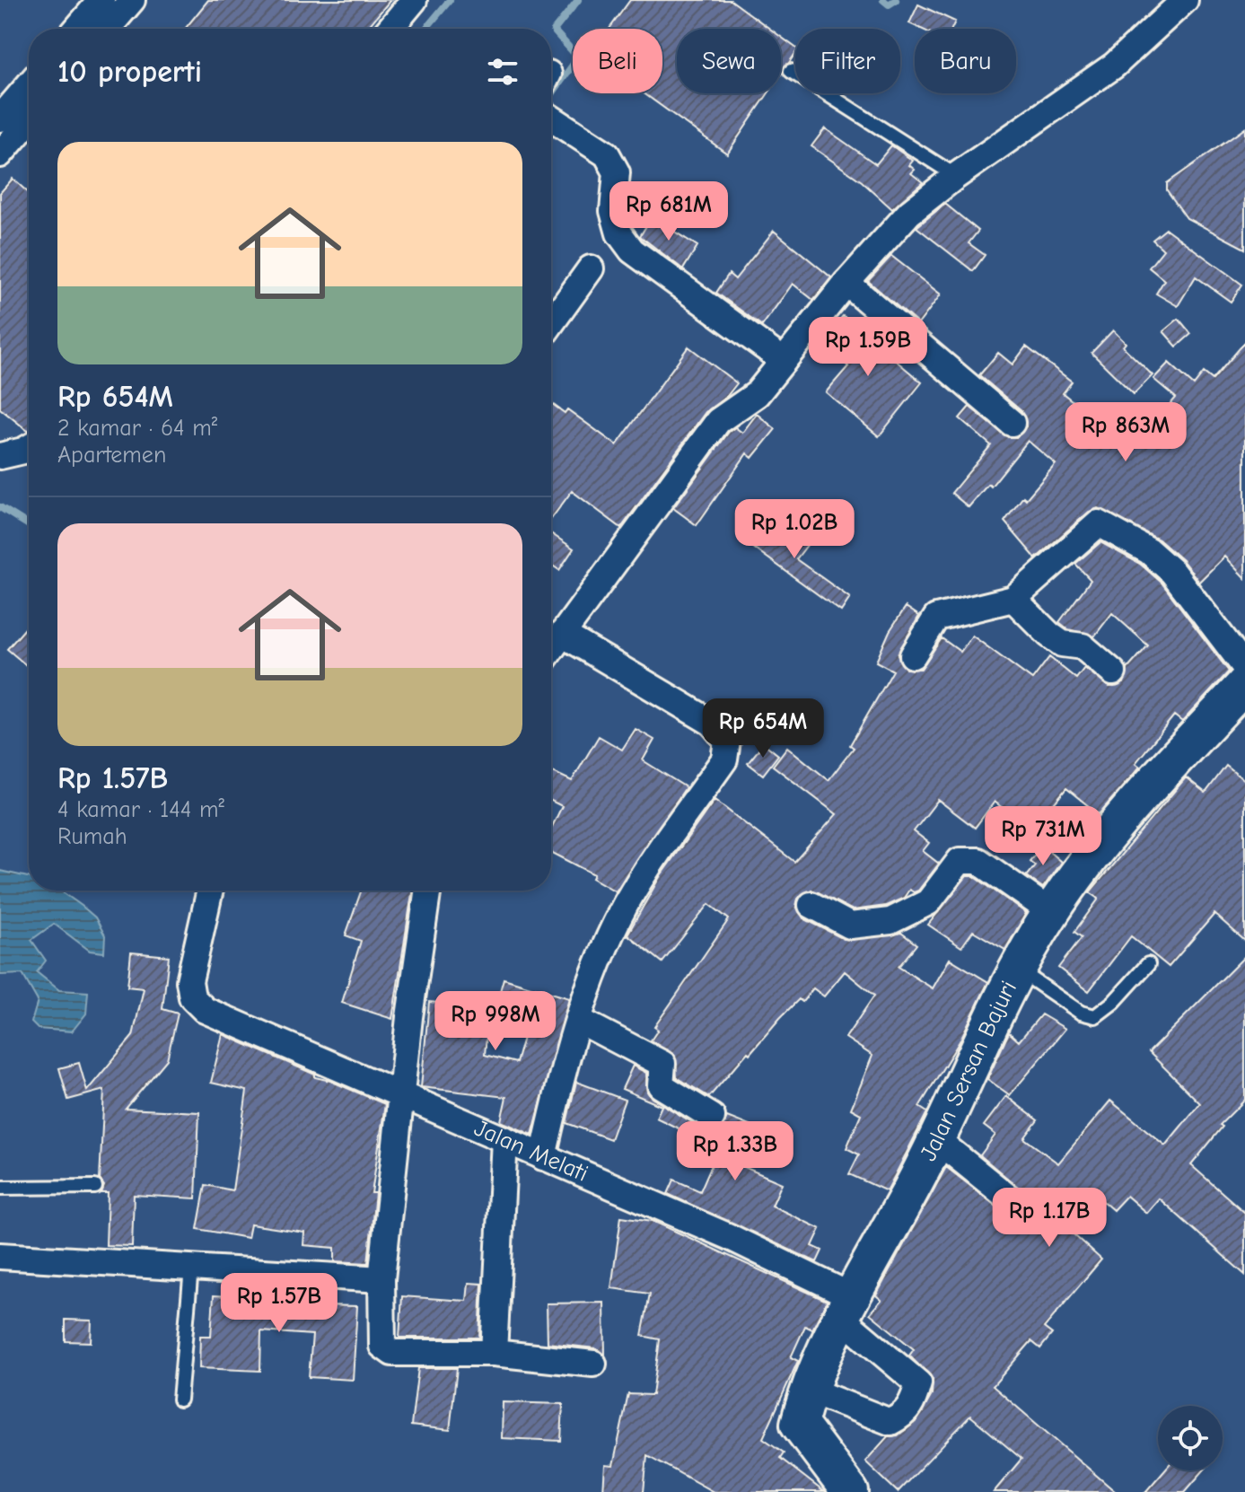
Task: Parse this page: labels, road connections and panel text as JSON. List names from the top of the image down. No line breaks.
{"streets":{"main road":["Jalan Sersan Bajuri"],"street":["Jalan Melati"]},"crossings":[["Jalan Sersan Bajuri","Jalan Melati"]],"page":{"chip":["Beli","Sewa","Filter","Baru"],"heading":"10 properti","list":[{"name":"Rp 654M","note":"2 kamar · 64 m² · Apartemen"},{"name":"Rp 1.57B","note":"4 kamar · 144 m² · Rumah"}],"price":["Rp 681M","Rp 1.59B","Rp 863M","Rp 1.02B","Rp 654M","Rp 731M","Rp 998M","Rp 1.33B","Rp 1.17B","Rp 1.57B"]}}
